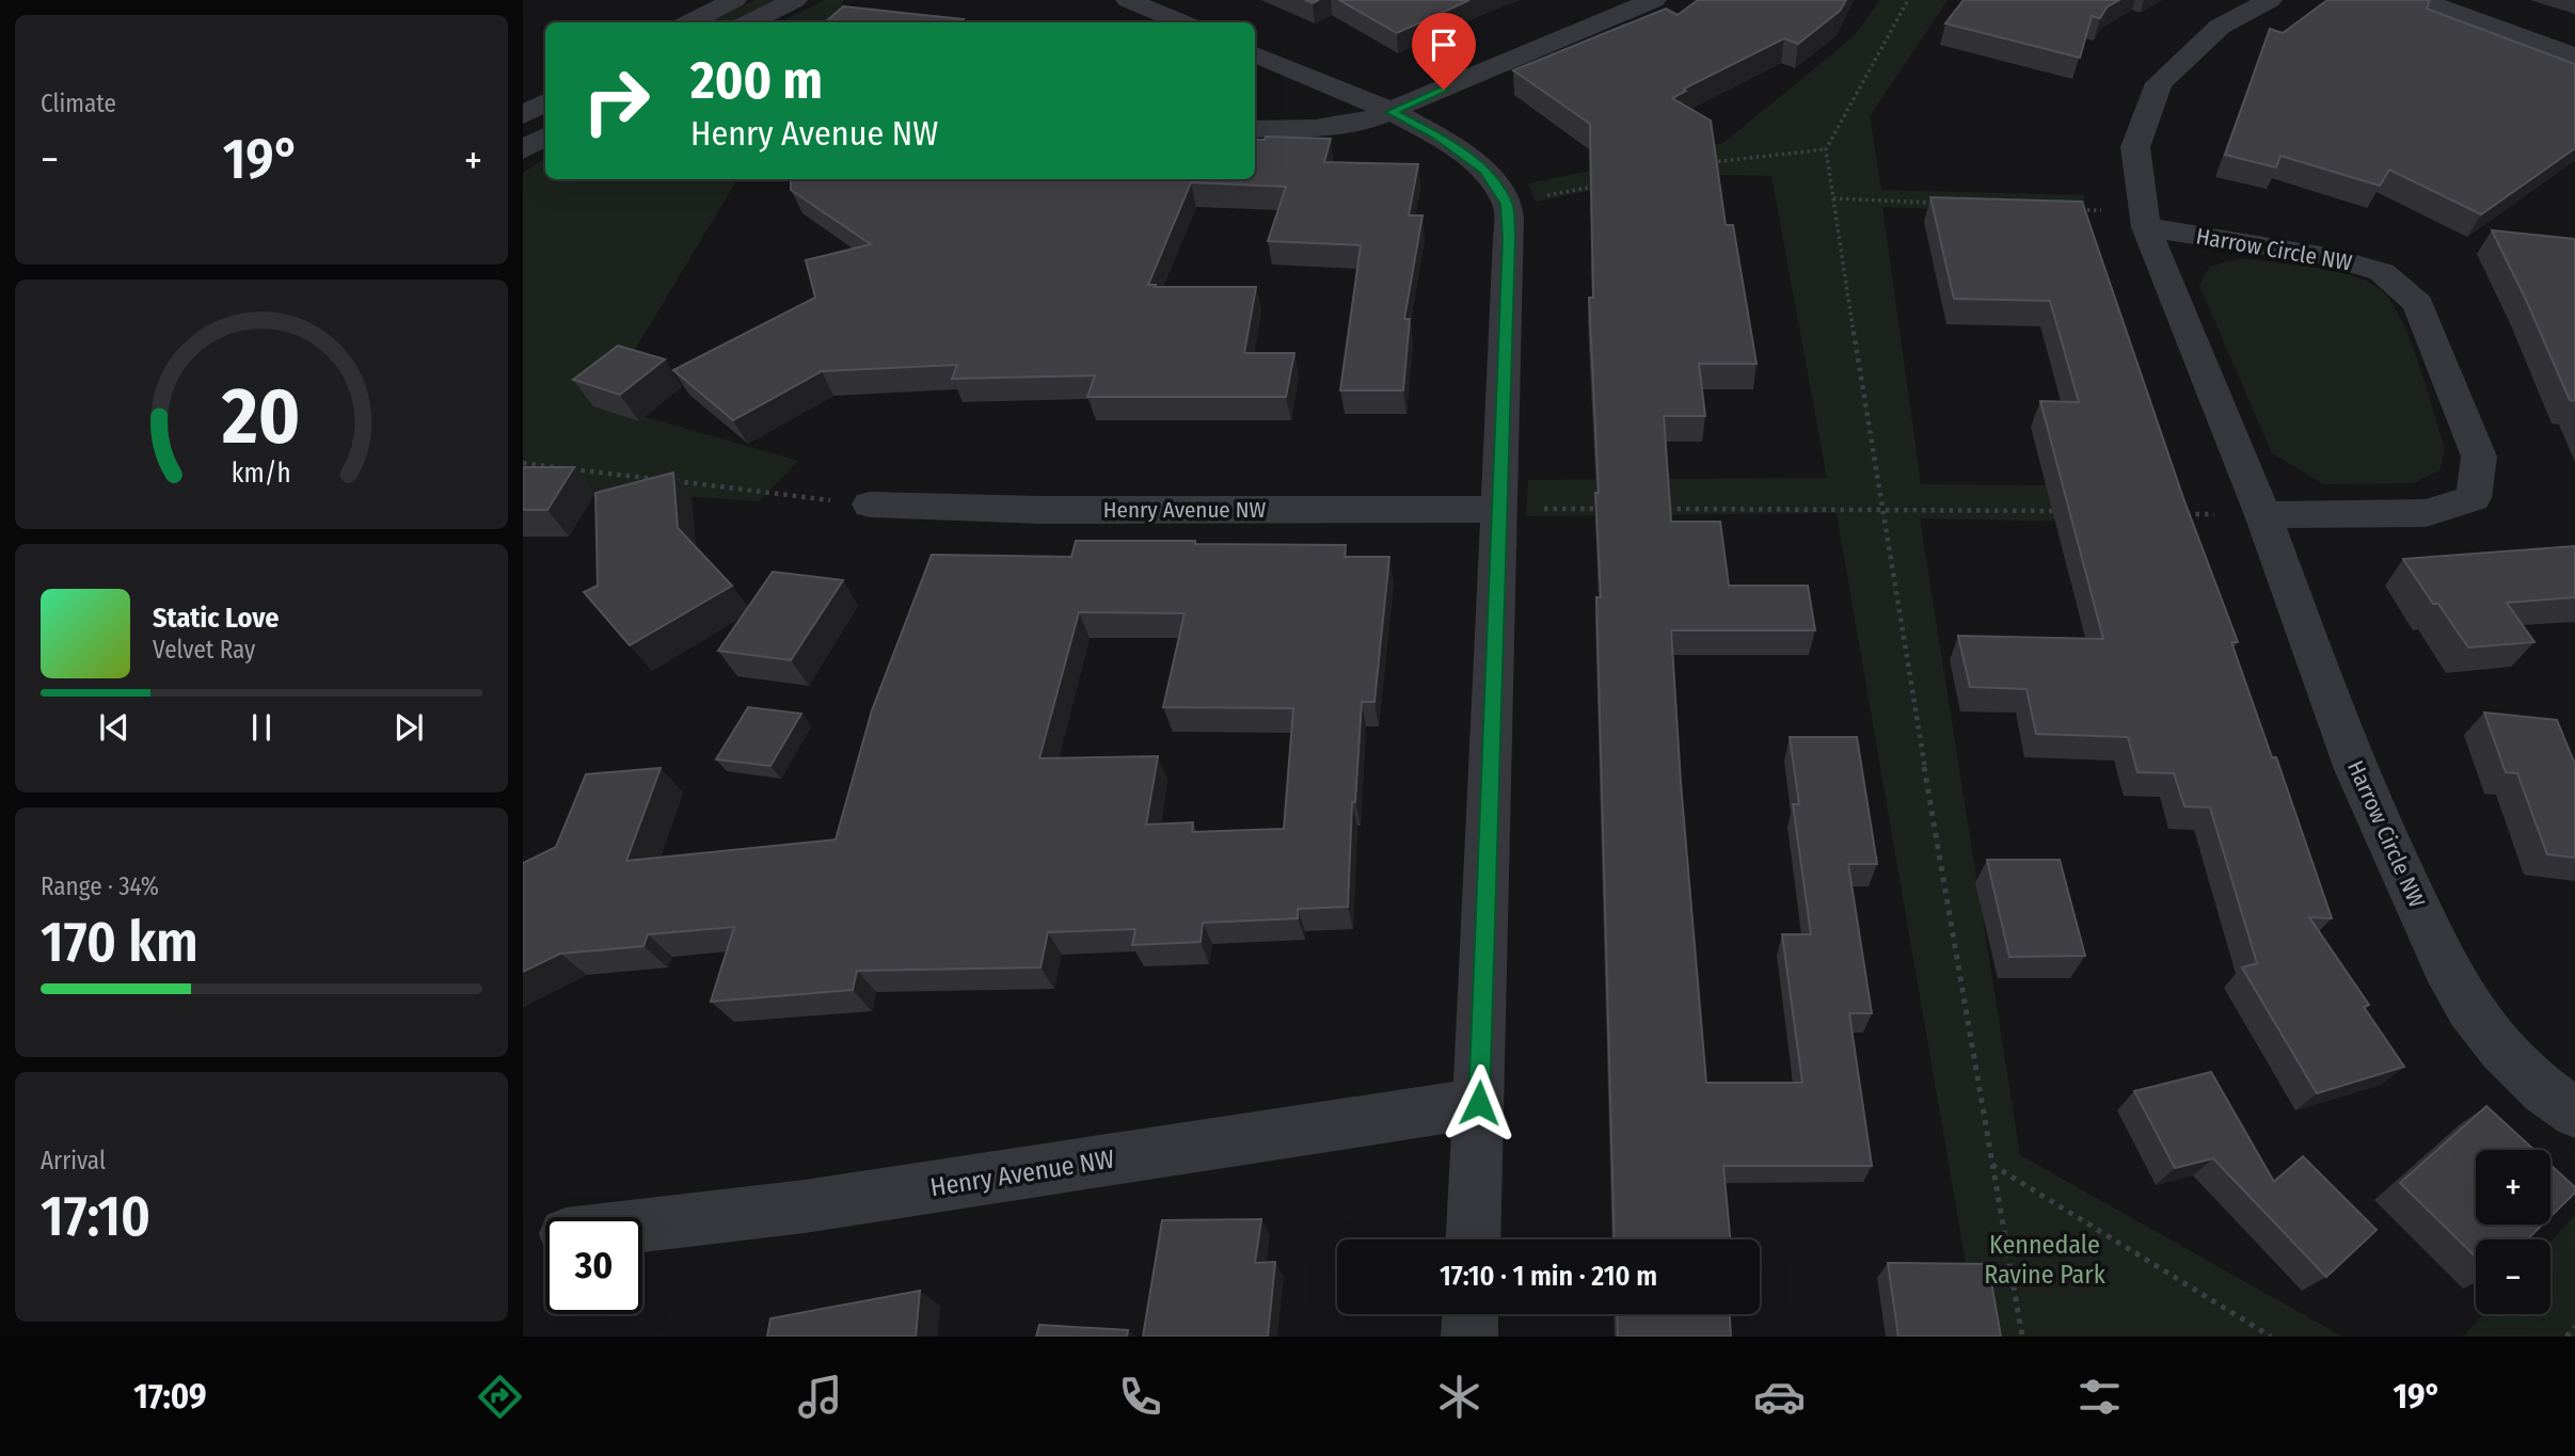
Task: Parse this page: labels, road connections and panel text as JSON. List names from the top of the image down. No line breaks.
{"streets":{"street":["Harrow Circle NW","Henry Avenue NW"]},"parks":["Kennedale Ravine Park"],"page":{"tile":["Climate",["Range · 34%","170 km"],["Arrival","17:10"]],"turn":["200 m","Henry Avenue NW"],"heat":["−","19°","+"],"song":["Static Love","Velvet Ray"],"map_buttons":["+","−"],"limit":"30","trip":"17:10 · 1 min · 210 m","tabs":["17:09","19°"],"gauge":["20","km/h"]}}
